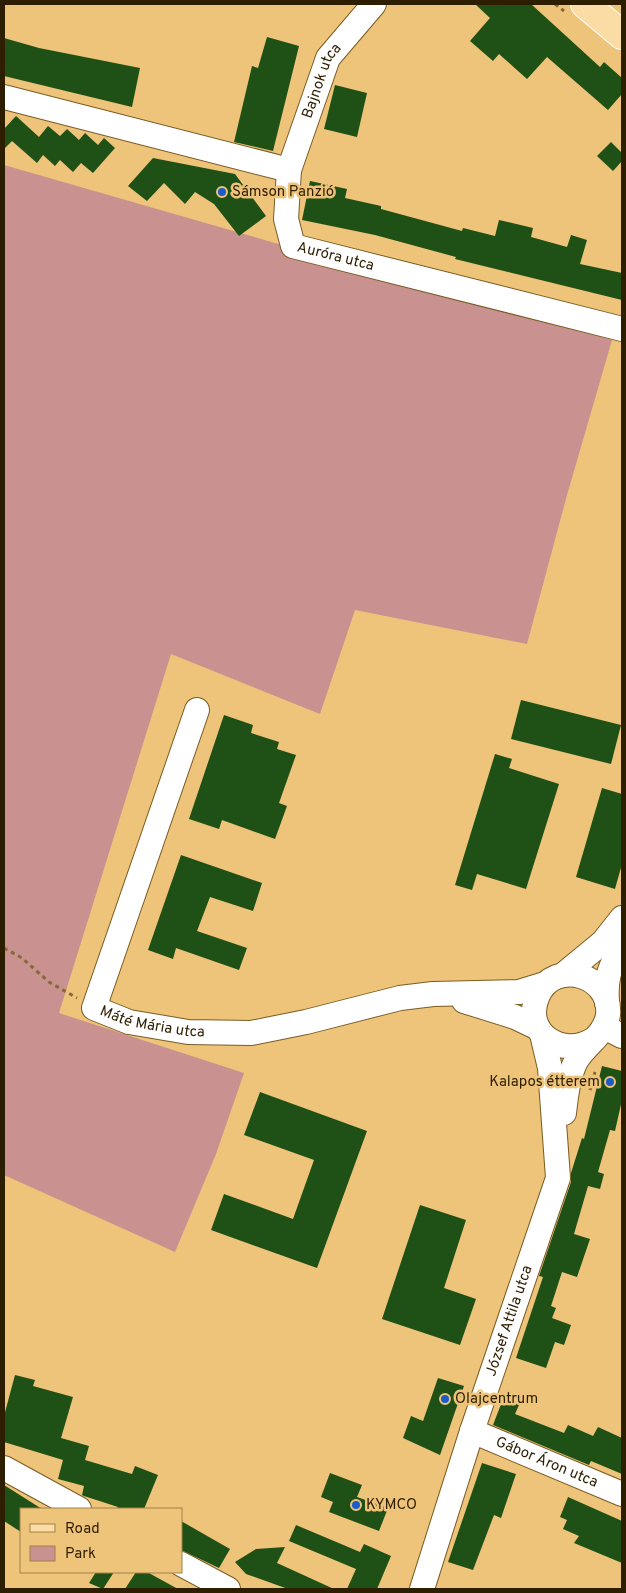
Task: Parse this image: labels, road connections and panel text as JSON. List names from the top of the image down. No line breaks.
{"streets":{"street":["Bajnok utca","Auróra utca","Máté Mária utca","József Attila utca","Gábor Áron utca"]},"crossings":[["Bajnok utca","Auróra utca"],["Máté Mária utca","József Attila utca"],["József Attila utca","Gábor Áron utca"]],"places":["Sámson Panzió","Kalapos étterem","Olajcentrum","KYMCO"],"legend":["Road","Park"]}
